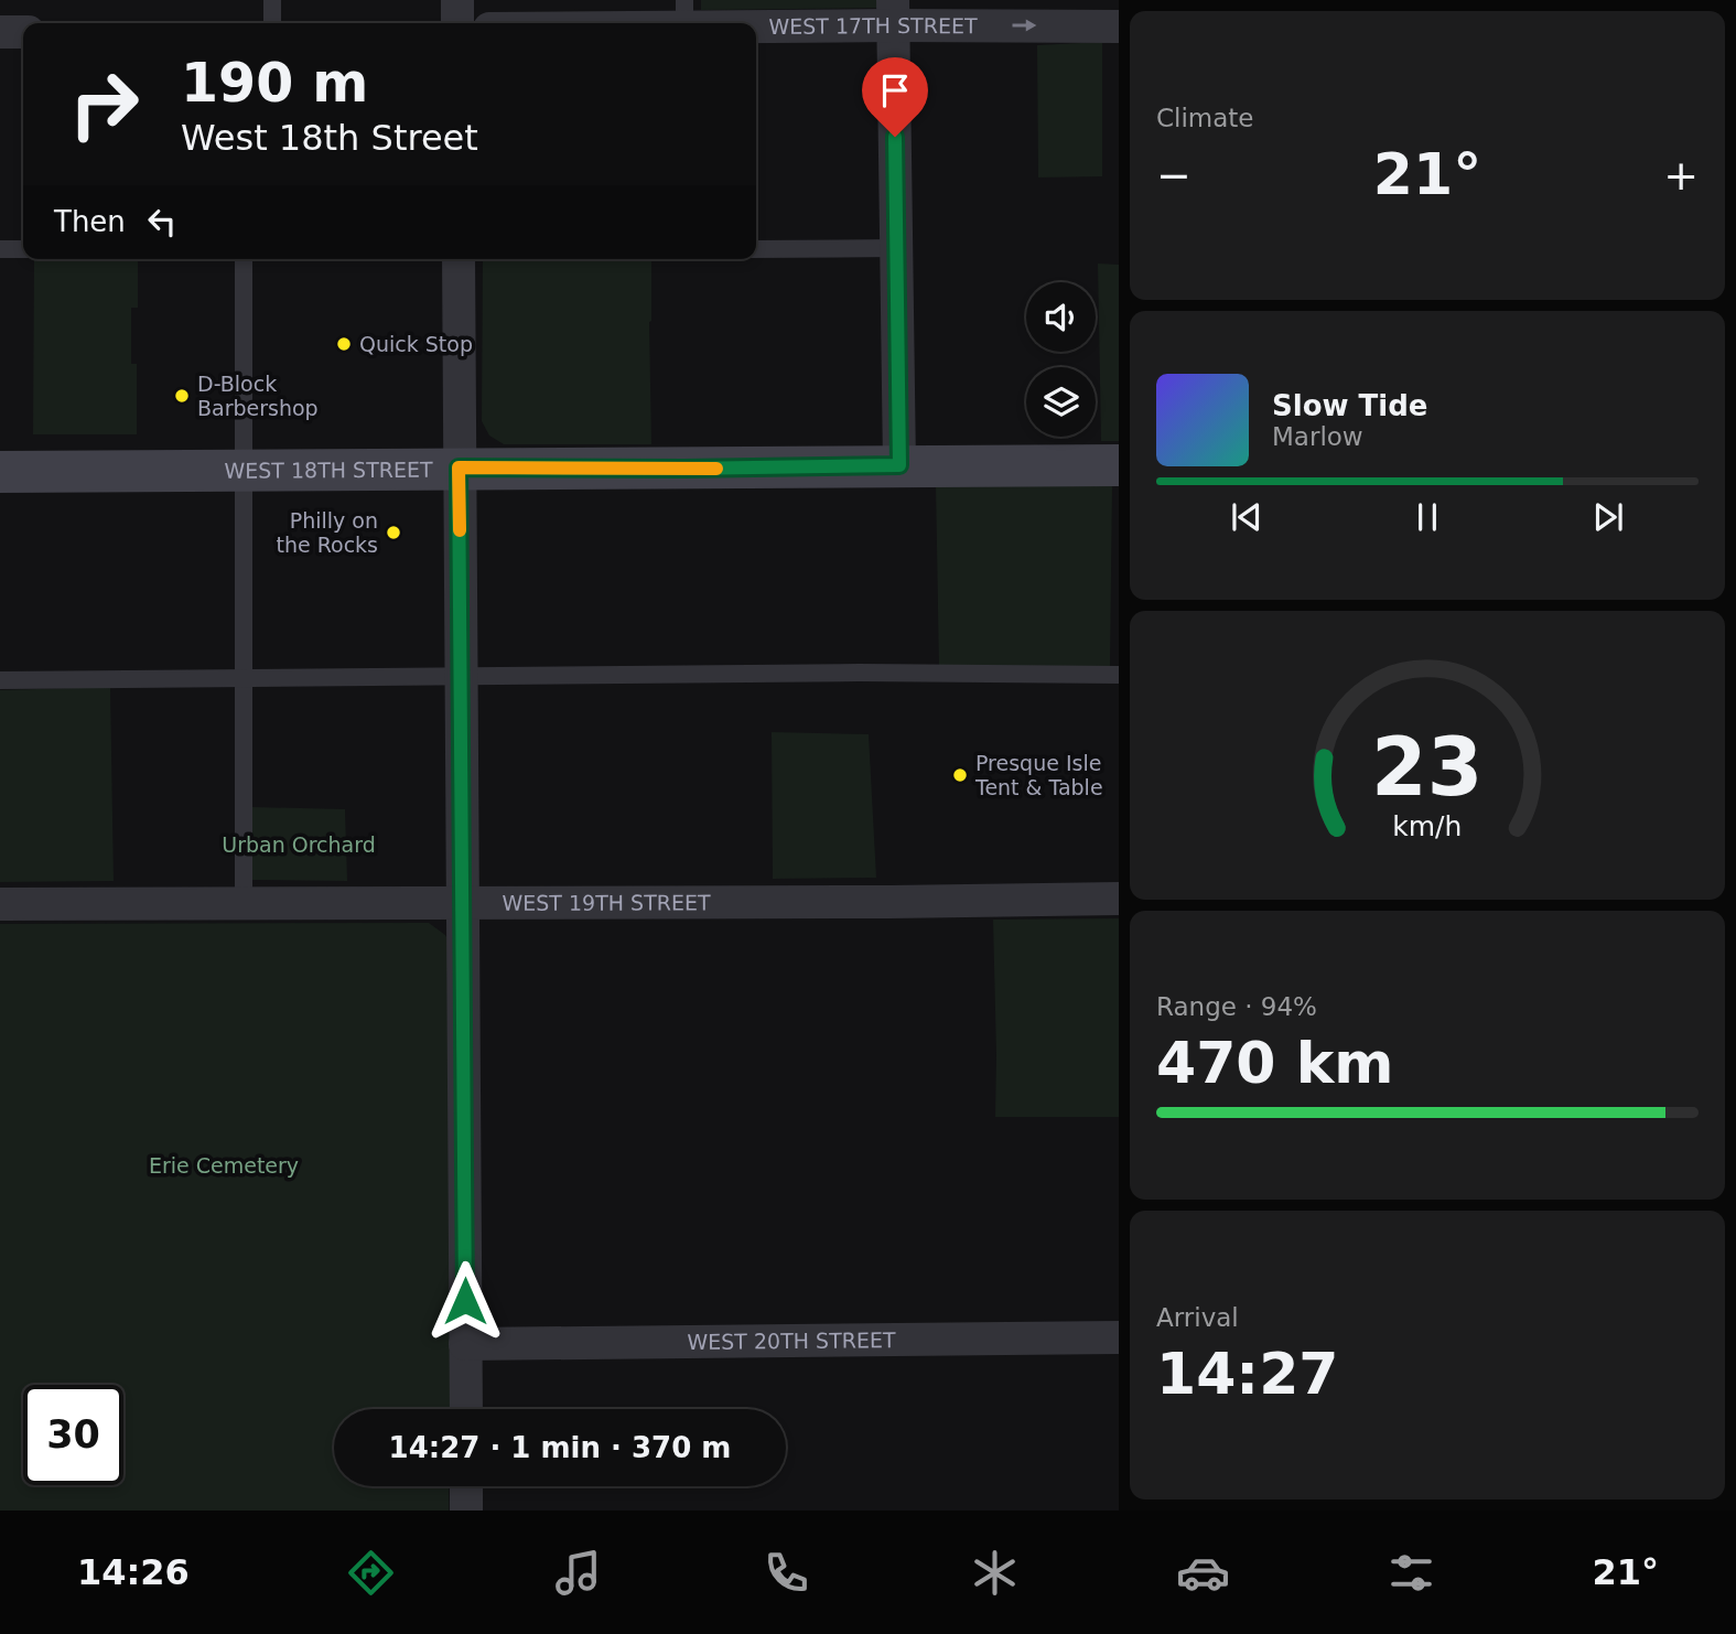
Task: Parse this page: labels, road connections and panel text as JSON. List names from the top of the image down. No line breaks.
{"streets":{"main road":["WEST 18TH STREET"],"street":["WEST 17TH STREET","WEST 19TH STREET","WEST 20TH STREET"]},"one_way":["WEST 17TH STREET"],"parks":["Urban Orchard","Erie Cemetery"],"places":["Quick Stop","D-Block Barbershop","Philly on the Rocks","Presque Isle Tent & Table"],"page":{"tile":["Climate",["Range · 94%","470 km"],["Arrival","14:27"]],"turn":["190 m","West 18th Street"],"heat":["−","21°","+"],"then":"Then","song":["Slow Tide","Marlow"],"limit":"30","trip":"14:27 · 1 min · 370 m","tabs":["14:26","21°"],"gauge":["23","km/h"]}}
